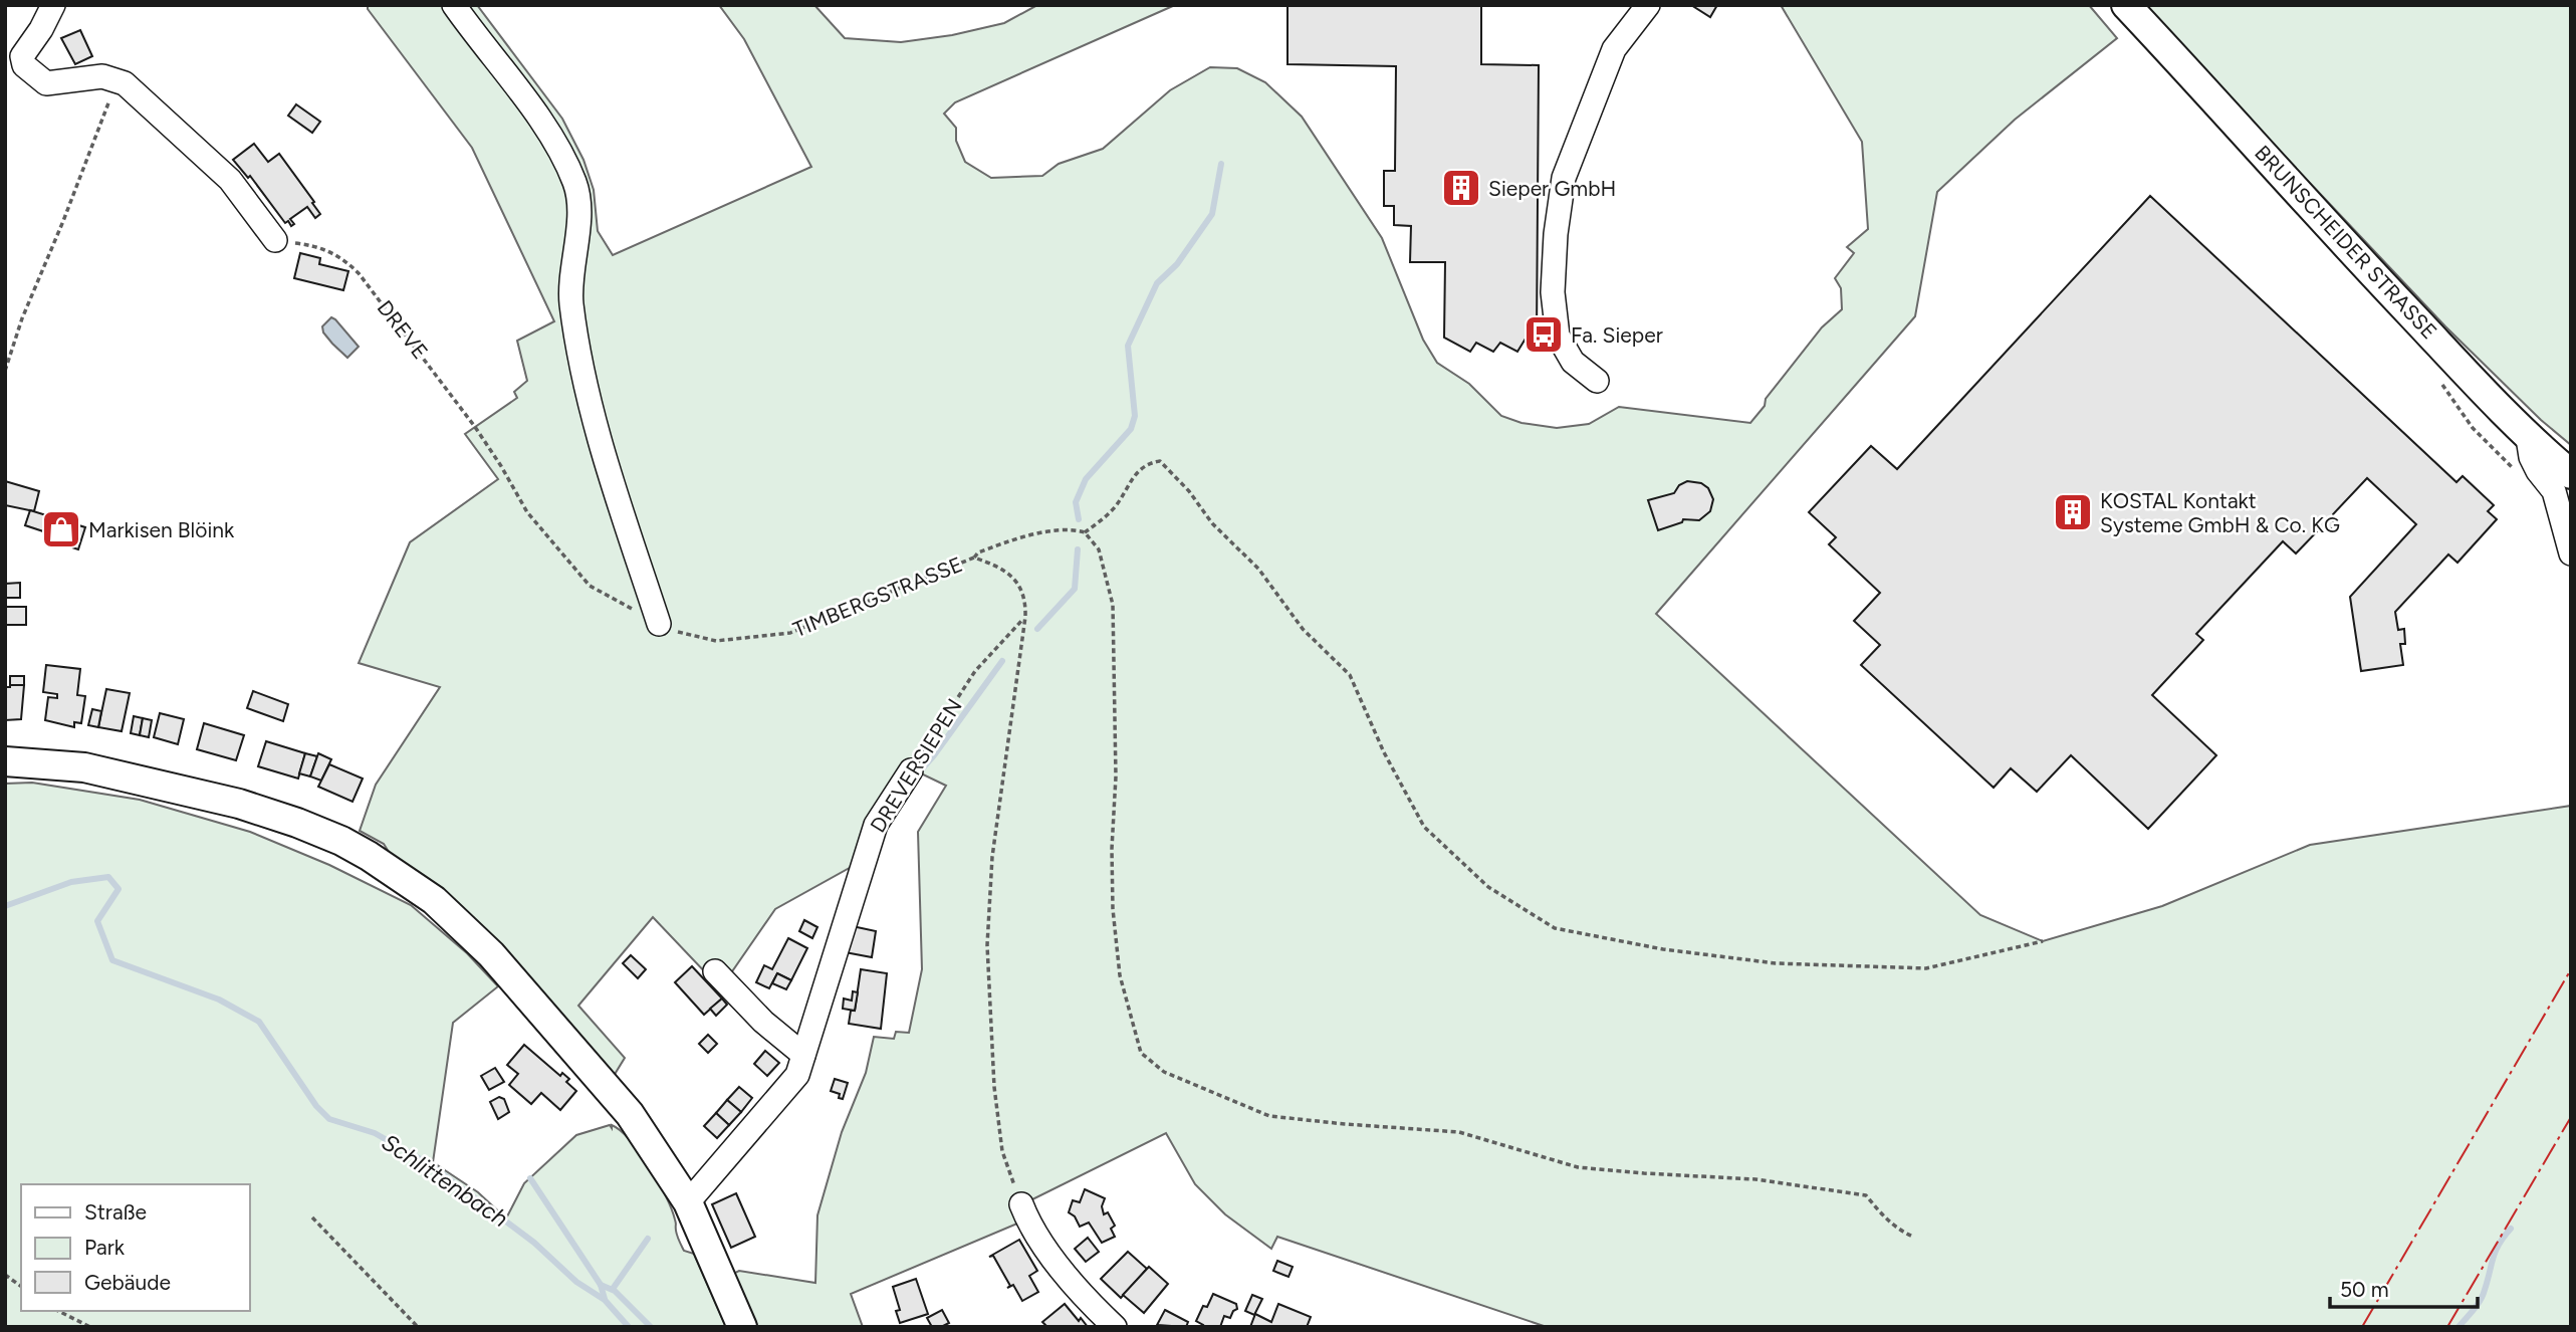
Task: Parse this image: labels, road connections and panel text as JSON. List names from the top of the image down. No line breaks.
{"streets":{"main road":["BRUNSCHEIDER STRASSE"],"street":["DREVERSIEPEN"],"path":["DREVE","TIMBERGSTRASSE"]},"crossings":[["DREVE","TIMBERGSTRASSE"],["TIMBERGSTRASSE","DREVERSIEPEN"]],"water":["Schlittenbach"],"places":{"building":["Sieper GmbH","KOSTAL Kontakt Systeme GmbH & Co. KG"],"bus stop":["Fa. Sieper"],"shop":["Markisen Blöink"]},"legend":["Straße","Park","Gebäude"],"scale_bar":"50 m"}
